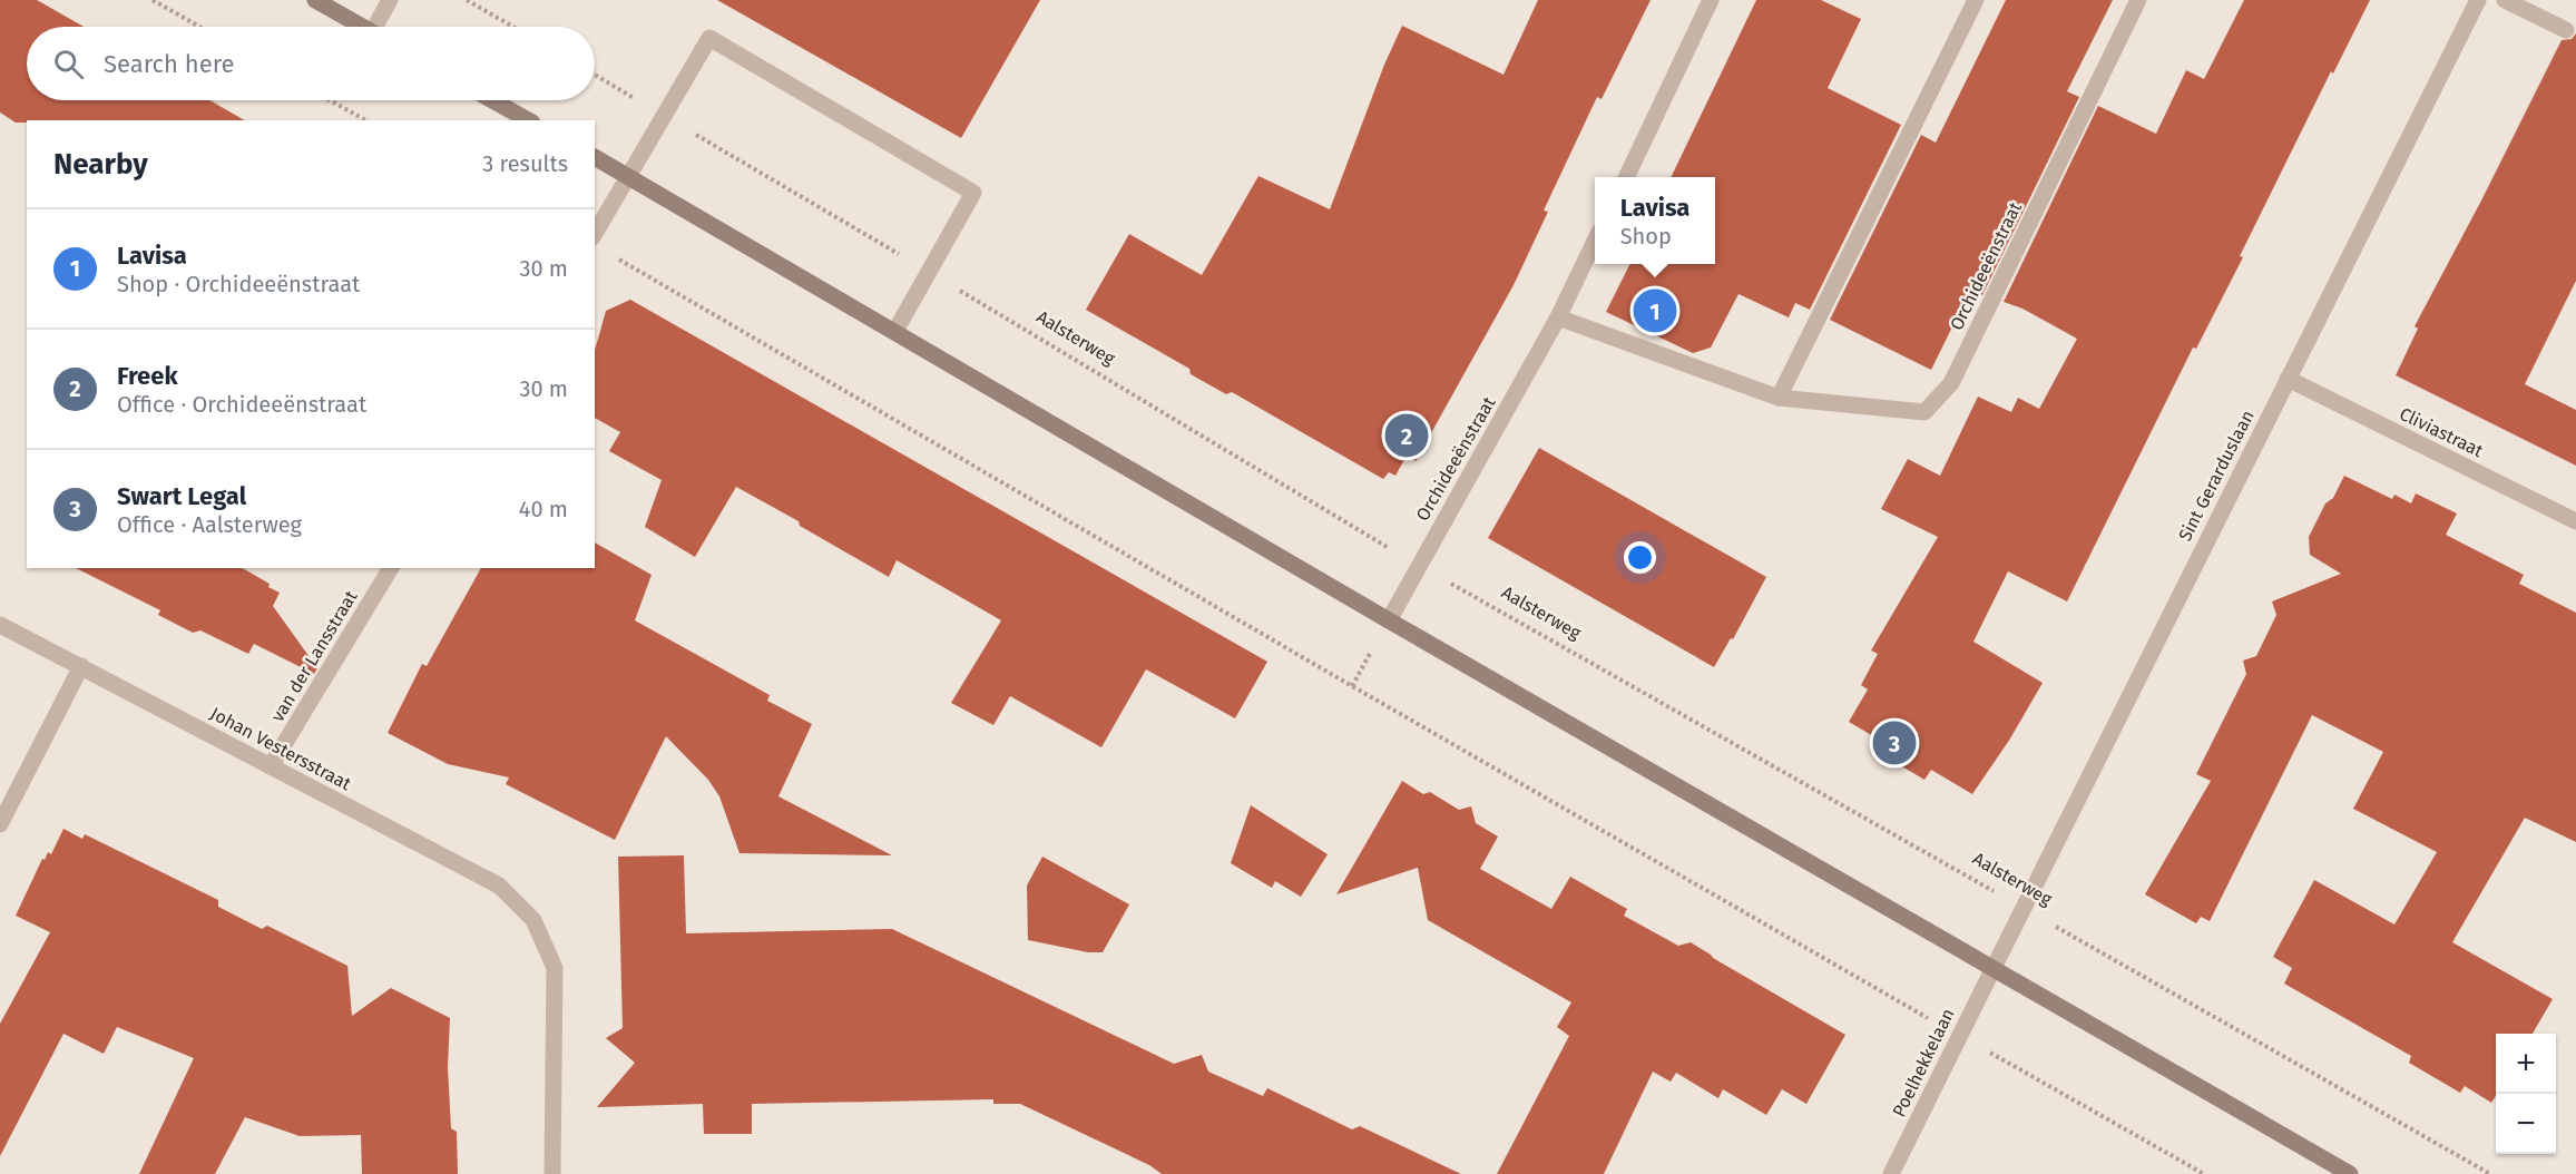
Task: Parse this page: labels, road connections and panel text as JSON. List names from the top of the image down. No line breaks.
{"streets":{"street":["Orchideeënstraat","Cliviastraat","Sint Gerarduslaan","van der Lansstraat","Johan Vestersstraat","Poelhekkelaan"],"path":["Aalsterweg"]},"crossings":[["Orchideeënstraat","Aalsterweg"],["Aalsterweg","Sint Gerarduslaan"],["Cliviastraat","Sint Gerarduslaan"],["Sint Gerarduslaan","Poelhekkelaan"],["van der Lansstraat","Johan Vestersstraat"]],"page":{"search":"Search here","heading":["Nearby","3 results"],"popup":["Lavisa","Shop"],"list":[{"mark":"1","name":"Lavisa","note":"Shop · Orchideeënstraat","value":"30 m"},{"mark":"2","name":"Freek","note":"Office · Orchideeënstraat","value":"30 m"},{"mark":"3","name":"Swart Legal","note":"Office · Aalsterweg","value":"40 m"}],"pins":["1","2","3"],"map_buttons":["+","−"]}}
